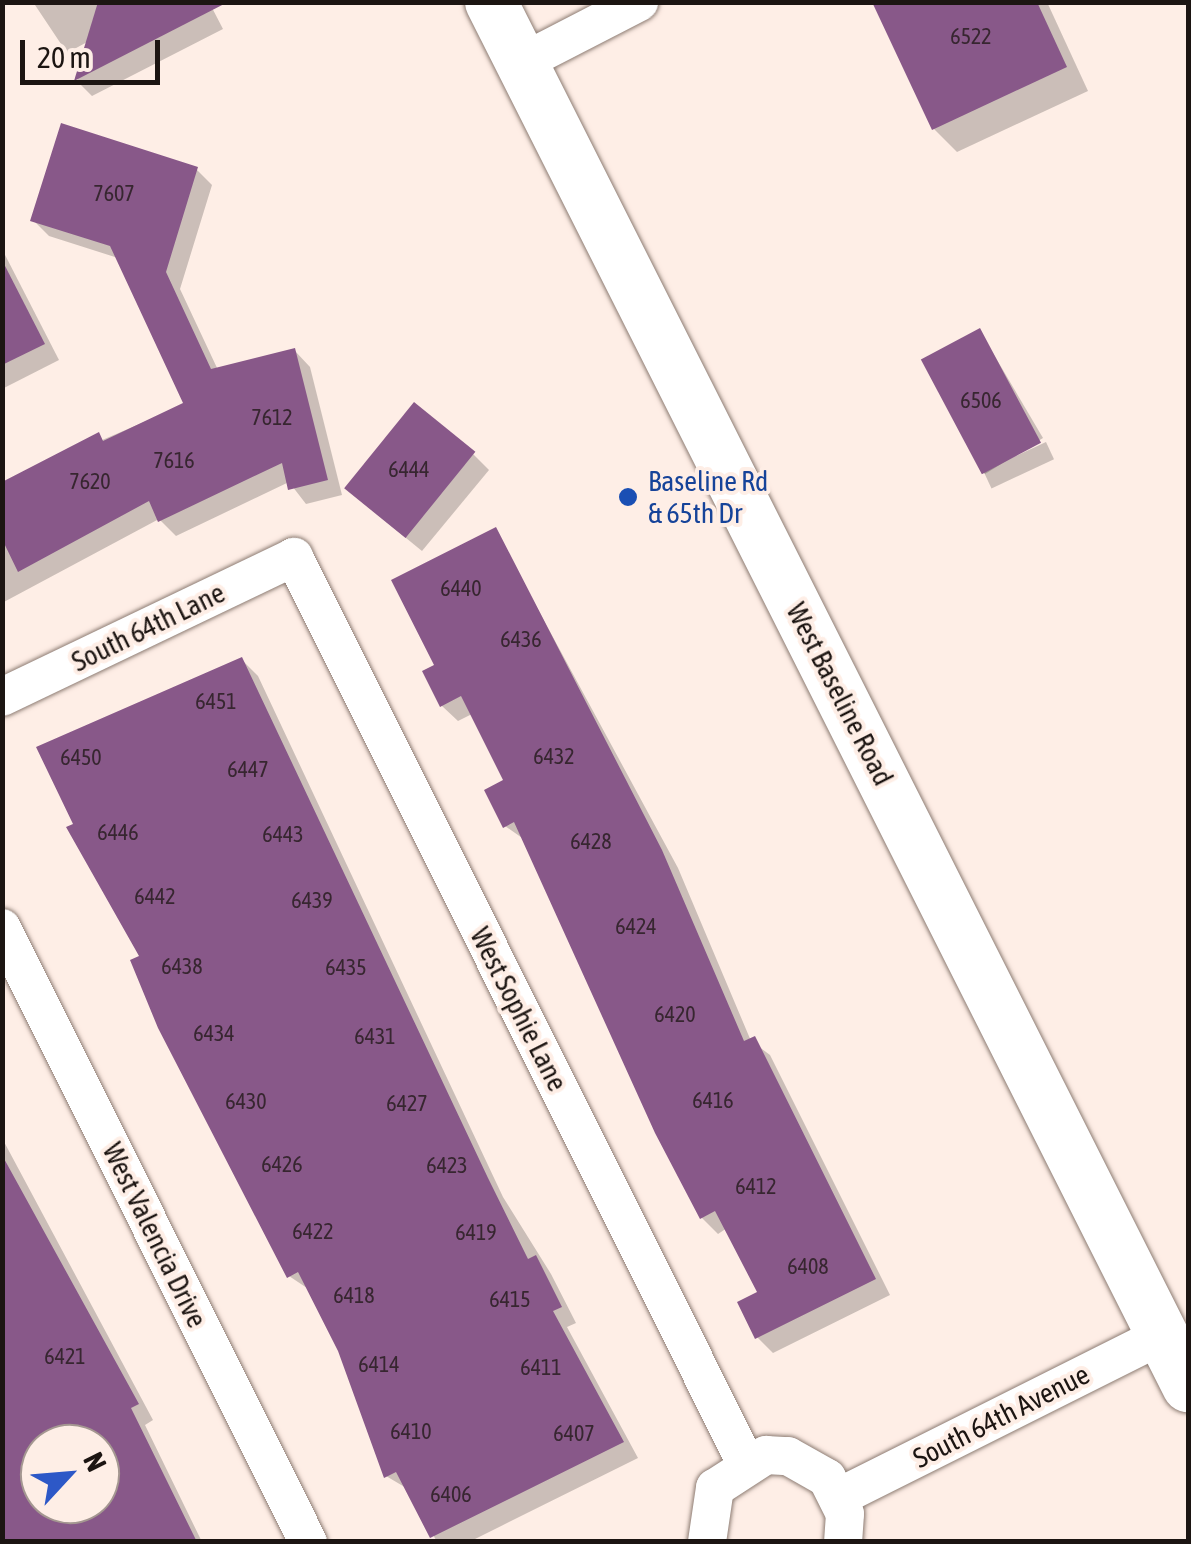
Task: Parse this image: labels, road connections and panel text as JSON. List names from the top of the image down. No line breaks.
{"streets":{"main road":["West Baseline Road"],"street":["South 64th Lane","West Sophie Lane","West Valencia Drive","South 64th Avenue"]},"crossings":[["South 64th Lane","West Sophie Lane"],["West Baseline Road","South 64th Avenue"]],"places":["Baseline Rd & 65th Dr"],"house_numbers":["6522","7607","6506","7612","7616","6444","7620","6440","6436","6451","6432","6450","6447","6446","6443","6428","6442","6439","6424","6438","6435","6420","6434","6431","6416","6430","6427","6426","6423","6412","6422","6419","6408","6418","6415","6421","6414","6411","6410","6407","6406"],"scale_bar":"20 m","north":"top right"}
